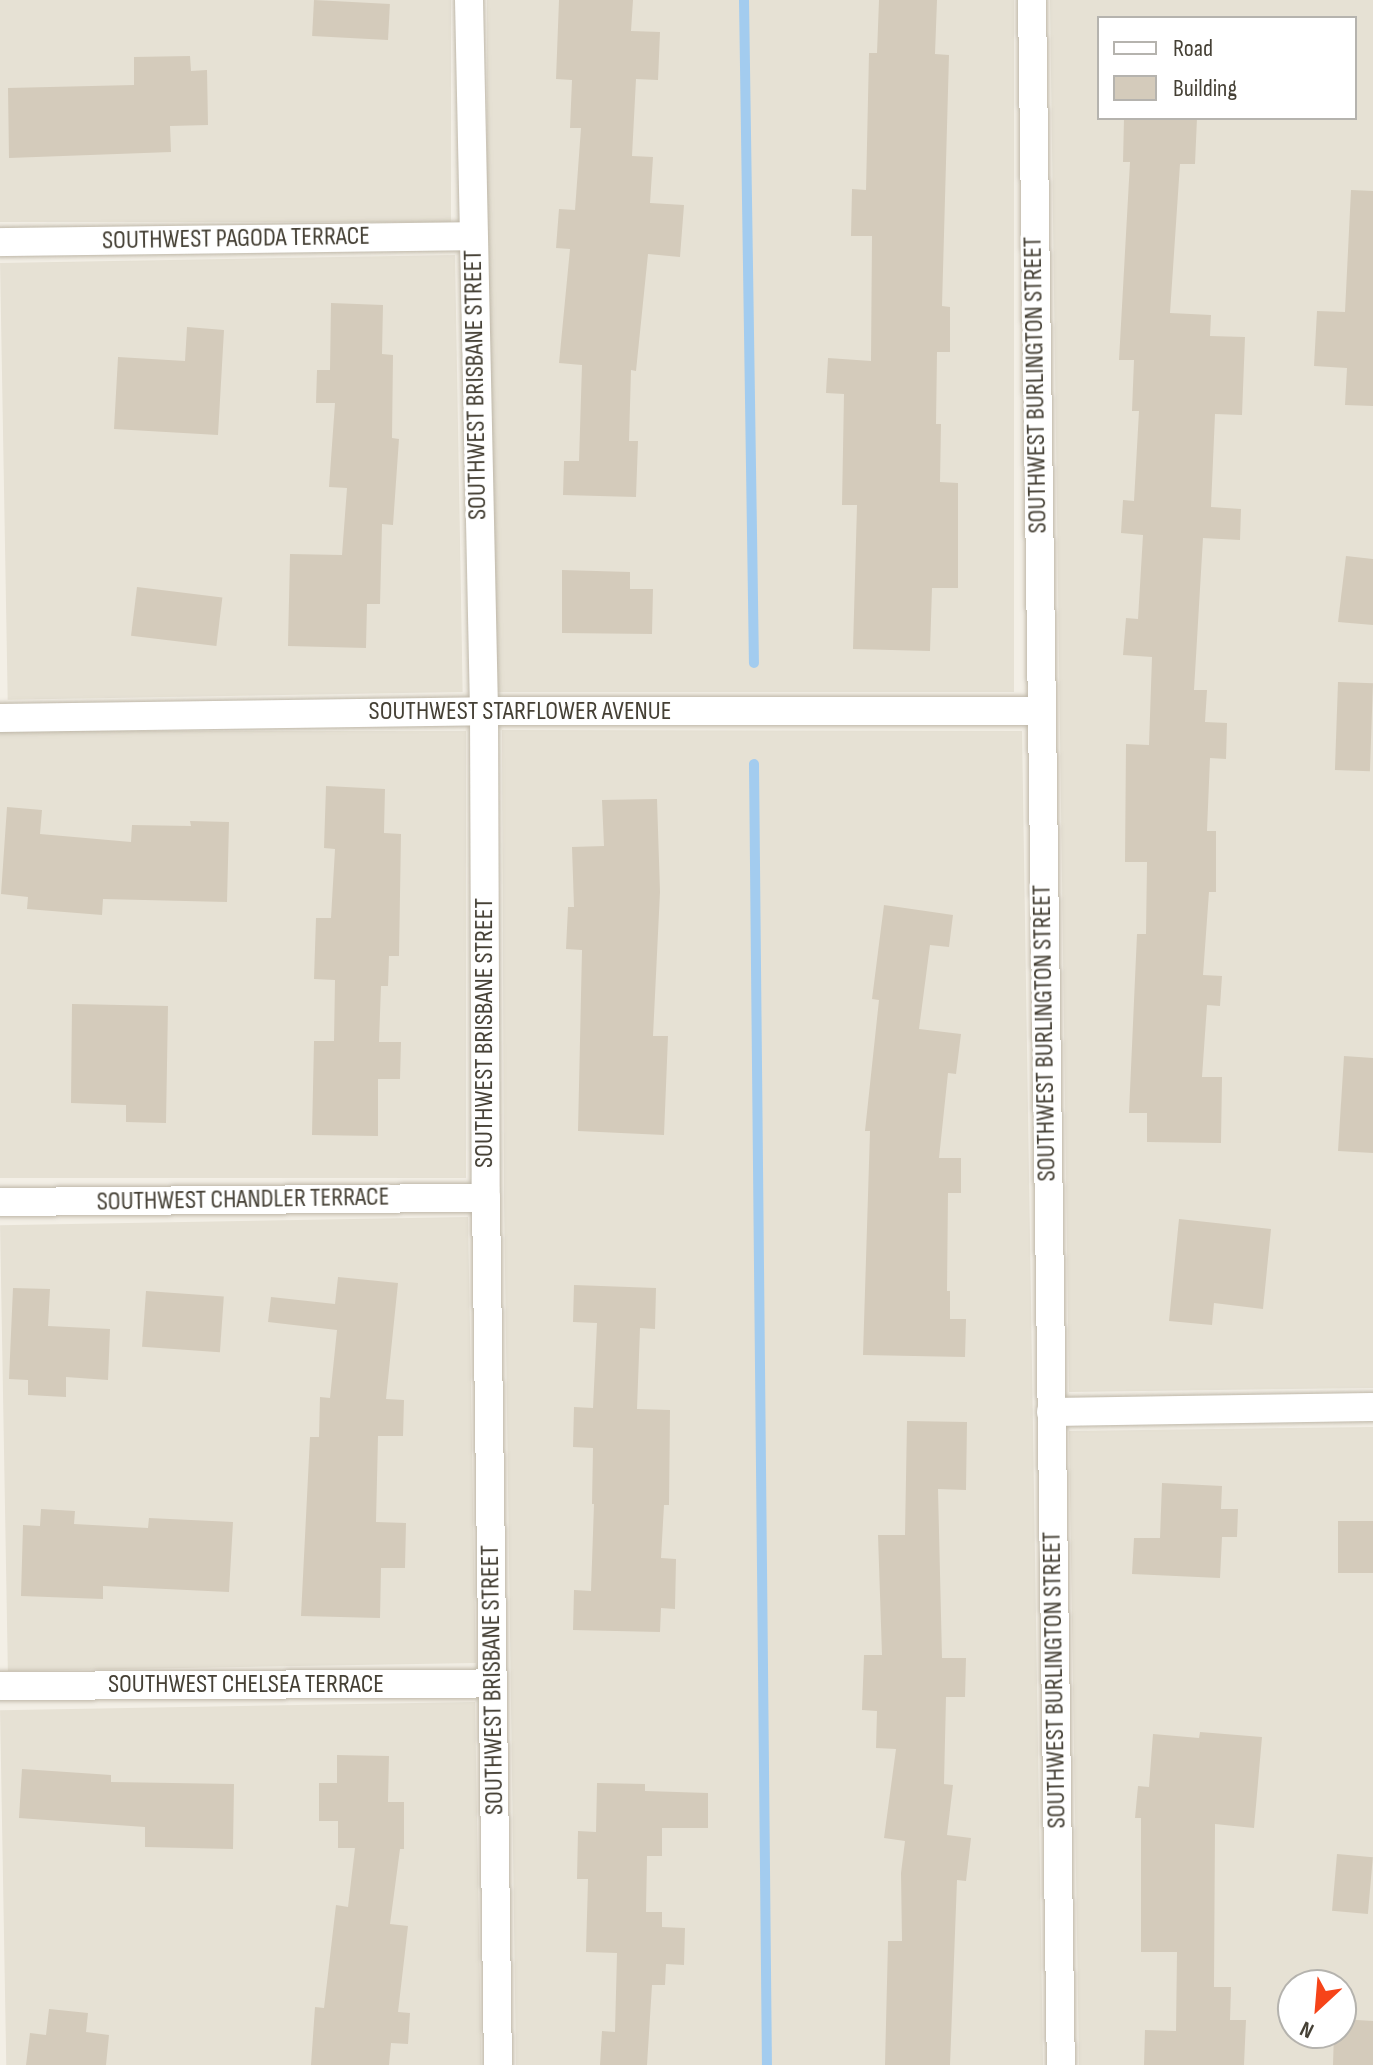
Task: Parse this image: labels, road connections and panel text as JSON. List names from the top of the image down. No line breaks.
{"streets":{"street":["SOUTHWEST PAGODA TERRACE","SOUTHWEST BRISBANE STREET","SOUTHWEST BURLINGTON STREET","SOUTHWEST STARFLOWER AVENUE","SOUTHWEST CHANDLER TERRACE","SOUTHWEST CHELSEA TERRACE"]},"crossings":[["SOUTHWEST PAGODA TERRACE","SOUTHWEST BRISBANE STREET"],["SOUTHWEST BRISBANE STREET","SOUTHWEST STARFLOWER AVENUE"],["SOUTHWEST BRISBANE STREET","SOUTHWEST CHANDLER TERRACE"],["SOUTHWEST BRISBANE STREET","SOUTHWEST CHELSEA TERRACE"],["SOUTHWEST BURLINGTON STREET","SOUTHWEST STARFLOWER AVENUE"]],"legend":["Road","Building"],"north":"bottom left"}
